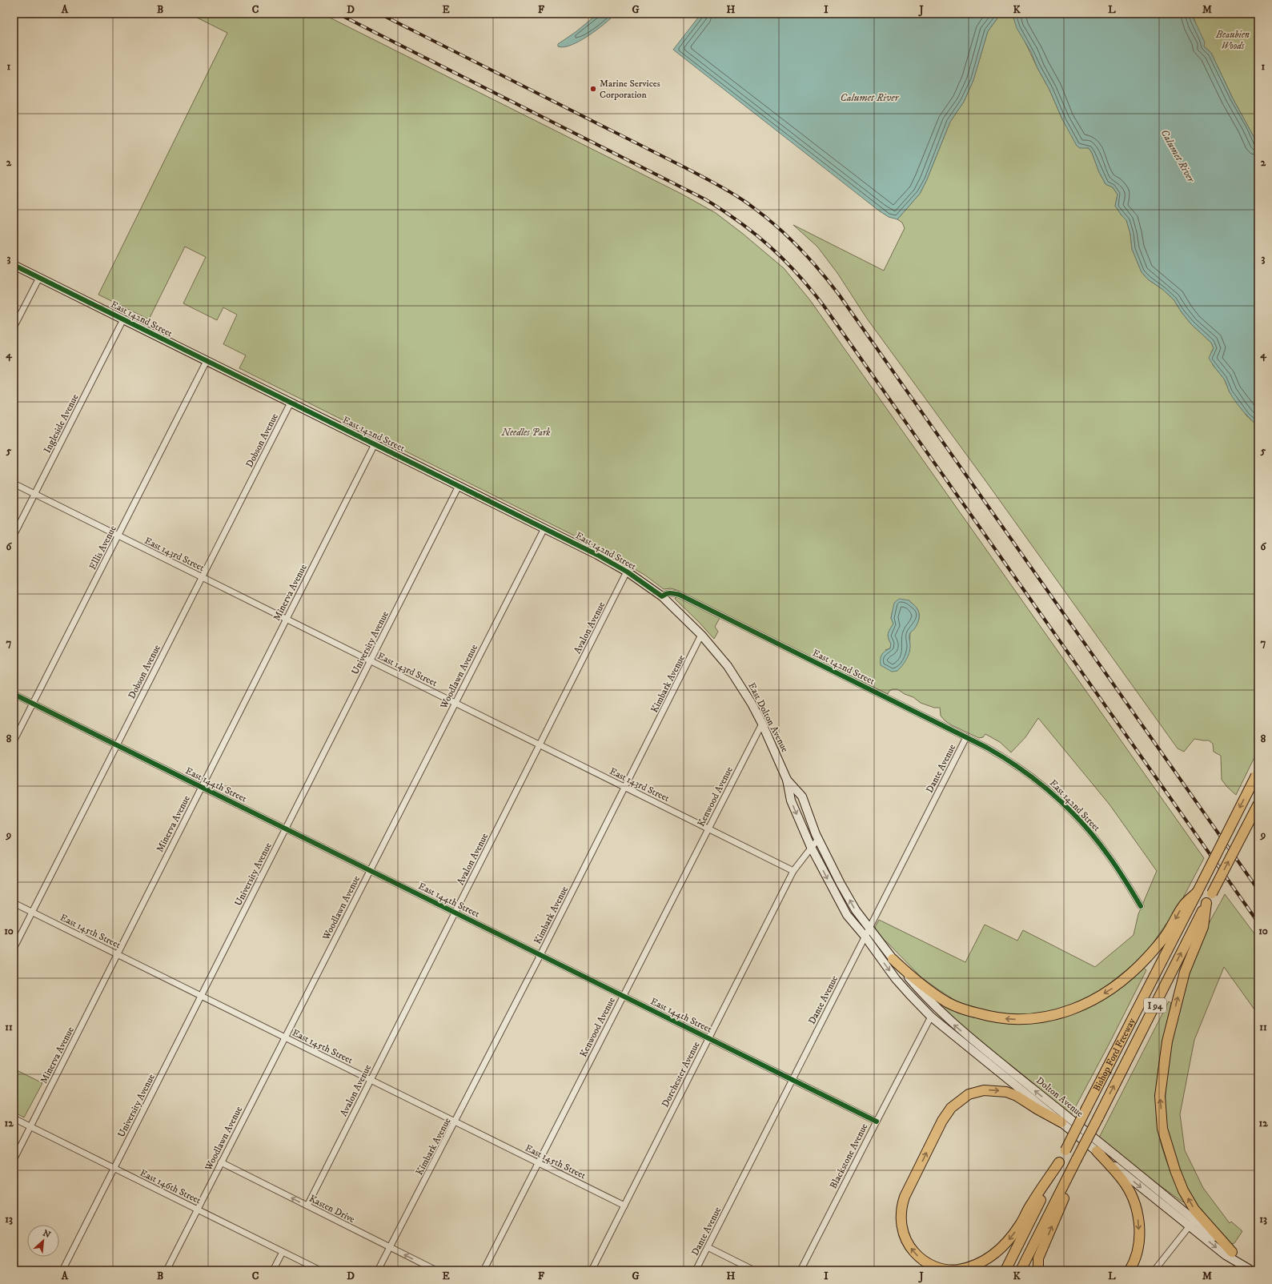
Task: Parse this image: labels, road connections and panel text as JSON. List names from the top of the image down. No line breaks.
{"streets":{"highway":["I 94","Bishop Ford Freeway"],"street":["East 142nd Street","Ingleside Avenue","Dobson Avenue","Ellis Avenue","East 143rd Street","Minerva Avenue","Avalon Avenue","University Avenue","Woodlawn Avenue","Kimbark Avenue","East Dolton Avenue","Dante Avenue","East 144th Street","Kenwood Avenue","East 145th Street","Dorchester Avenue","Dolton Avenue","Blackstone Avenue","East 146th Street","Kasten Drive"]},"crossings":[["East 142nd Street","Ingleside Avenue"],["East 142nd Street","Dobson Avenue"],["East 142nd Street","Ellis Avenue"],["East 142nd Street","Minerva Avenue"],["East 142nd Street","Avalon Avenue"],["East 142nd Street","University Avenue"],["East 142nd Street","Woodlawn Avenue"],["East 142nd Street","East Dolton Avenue"],["East 142nd Street","Dante Avenue"],["Ingleside Avenue","East 143rd Street"],["Dobson Avenue","East 143rd Street"],["Dobson Avenue","East 144th Street"],["Dobson Avenue","East 145th Street"],["Ellis Avenue","East 143rd Street"],["Ellis Avenue","East 144th Street"],["East 143rd Street","Minerva Avenue"],["East 143rd Street","Avalon Avenue"],["East 143rd Street","University Avenue"],["East 143rd Street","Woodlawn Avenue"],["East 143rd Street","Kimbark Avenue"],["East 143rd Street","Kenwood Avenue"],["East 143rd Street","Dorchester Avenue"],["Minerva Avenue","East 144th Street"],["Minerva Avenue","East 145th Street"],["Minerva Avenue","East 146th Street"],["Avalon Avenue","East 144th Street"],["Avalon Avenue","East 145th Street"],["Avalon Avenue","Kasten Drive"],["University Avenue","East 144th Street"],["University Avenue","East 145th Street"],["University Avenue","East 146th Street"],["Woodlawn Avenue","East 144th Street"],["Woodlawn Avenue","East 145th Street"],["Woodlawn Avenue","East 146th Street"],["Woodlawn Avenue","Kasten Drive"],["Kimbark Avenue","East Dolton Avenue"],["Kimbark Avenue","East 144th Street"],["Kimbark Avenue","East 145th Street"],["Kimbark Avenue","Kasten Drive"],["East Dolton Avenue","Dante Avenue"],["East Dolton Avenue","Kenwood Avenue"],["East Dolton Avenue","Dorchester Avenue"],["East Dolton Avenue","Dolton Avenue"],["Dante Avenue","East 144th Street"],["Dante Avenue","Dolton Avenue"],["East 144th Street","Kenwood Avenue"],["East 144th Street","Dorchester Avenue"],["East 144th Street","Blackstone Avenue"],["Kenwood Avenue","East 145th Street"],["East 145th Street","Dorchester Avenue"],["Dolton Avenue","Blackstone Avenue"]],"one_way":["Kasten Drive"],"water":["Calumet River"],"parks":["Beaubien Woods","Needles Park"],"places":["Marine Services Corporation"],"north":"top right","grid":{"columns":["A","B","C","D","E","F","G","H","I","J","K","L","M"],"rows":["1","2","3","4","5","6","7","8","9","10","11","12","13"]}}
